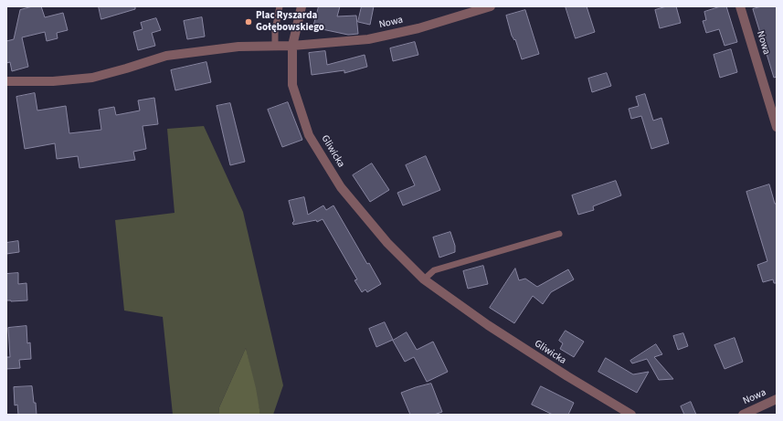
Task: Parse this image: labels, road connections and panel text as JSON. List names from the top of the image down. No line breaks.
{"streets":{"street":["Nowa","Gliwicka"]},"crossings":[["Nowa","Gliwicka"]],"places":["Plac Ryszarda Gołębowskiego"]}
